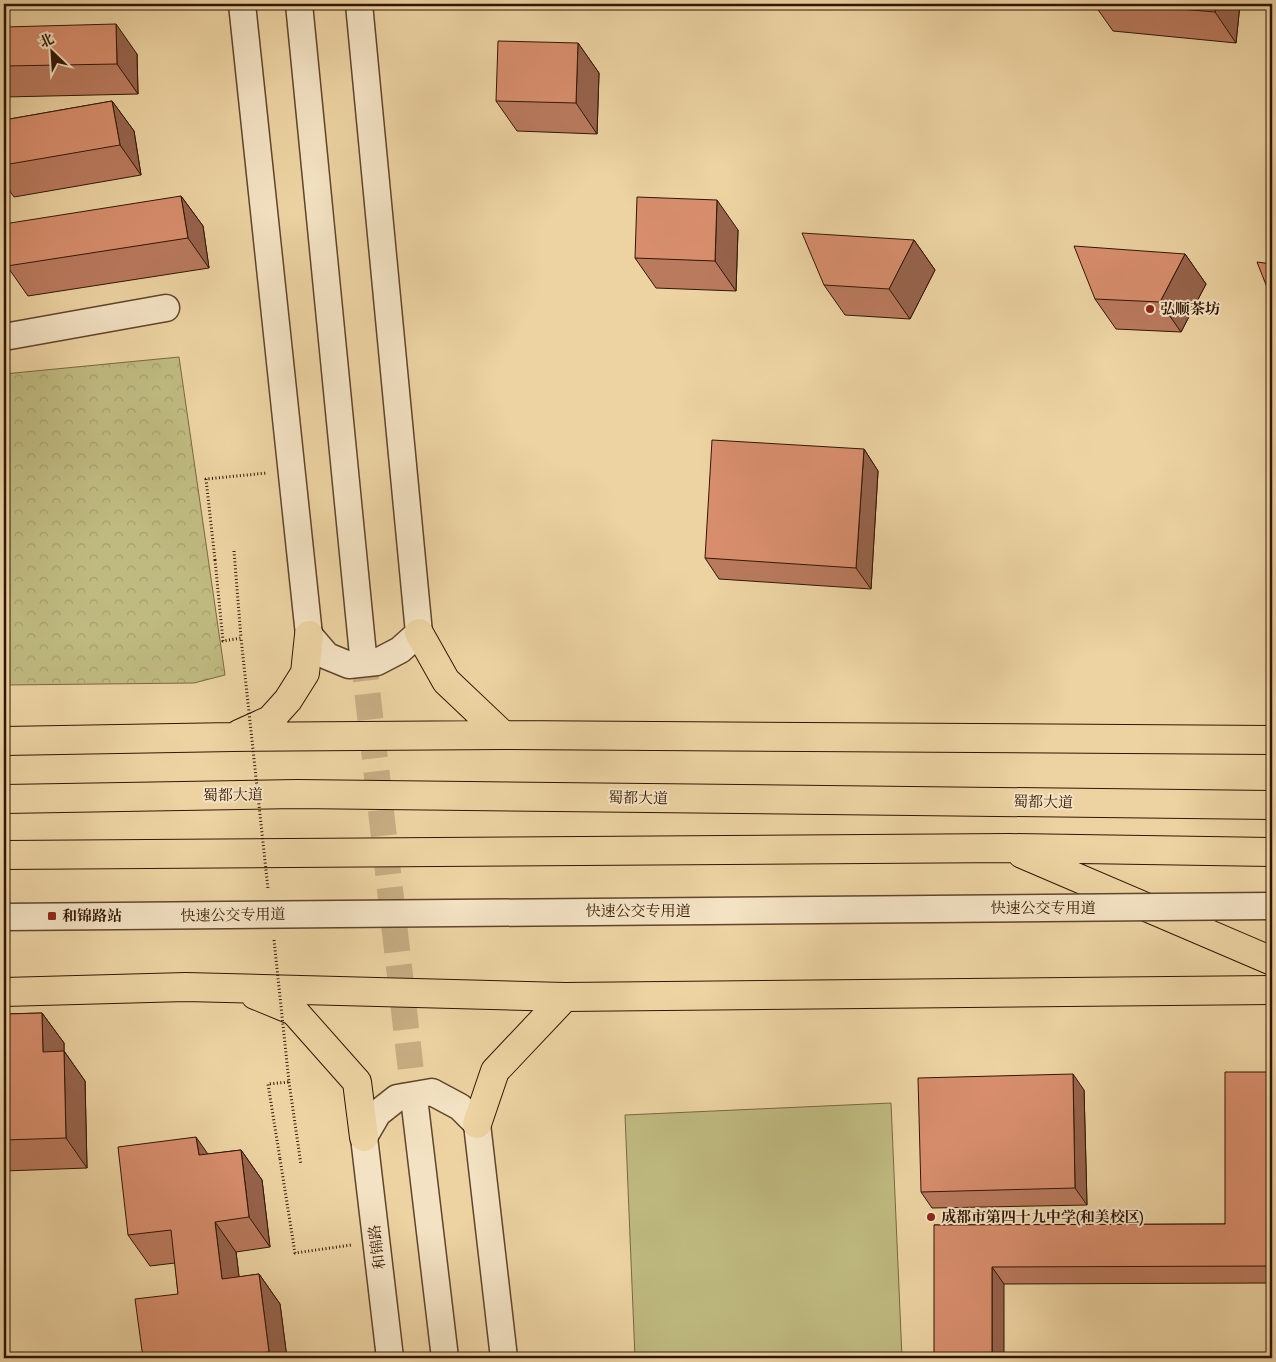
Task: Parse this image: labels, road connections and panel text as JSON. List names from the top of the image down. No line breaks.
{"streets":{"main road":["蜀都大道"],"street":["快速公交专用道","和锦路"]},"places":{"other":["弘顺茶坊","成都市第四十九中学(和美校区)"],"transit":["和锦路站"]},"north":"top left"}
